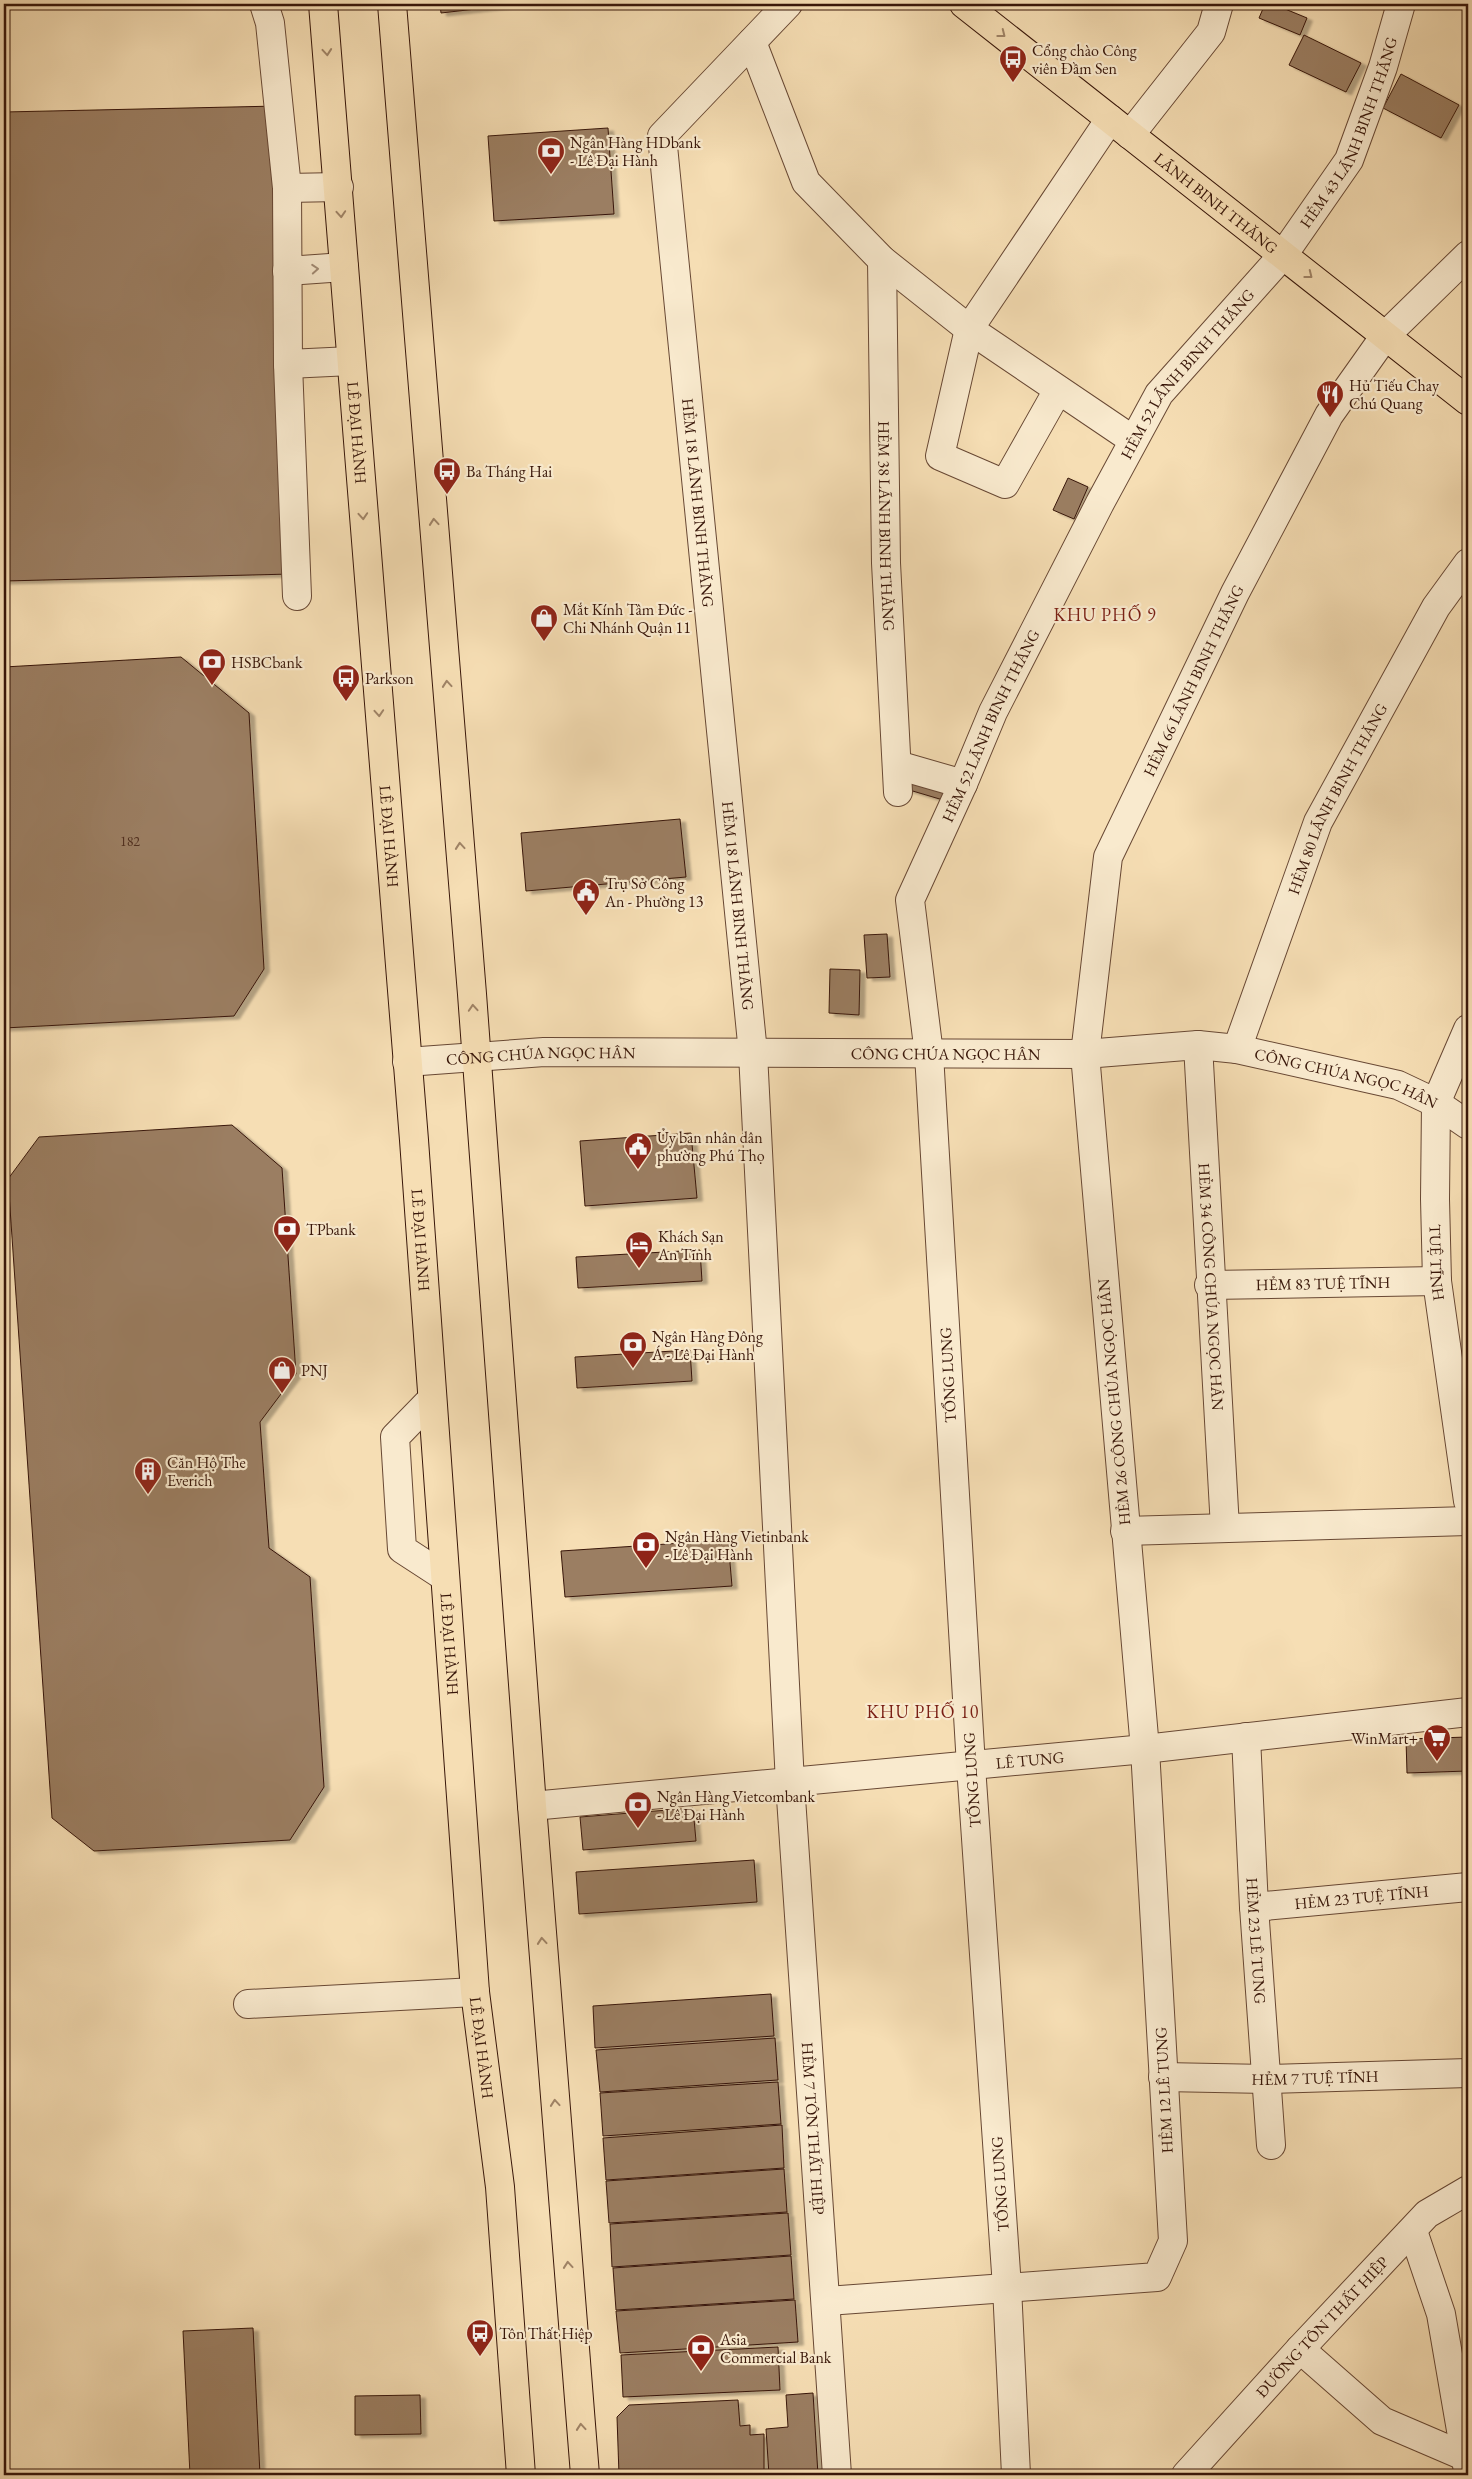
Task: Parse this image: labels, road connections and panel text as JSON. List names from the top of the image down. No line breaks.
{"streets":{"main road":["LÃNH BINH THĂNG","LÊ ĐẠI HÀNH"],"street":["HẺM 43 LÃNH BINH THĂNG","HẺM 52 LÃNH BINH THĂNG","HẺM 18 LÃNH BINH THĂNG","HẺM 38 LÃNH BINH THĂNG","HẺM 66 LÃNH BINH THĂNG","HẺM 80 LÃNH BINH THĂNG","CÔNG CHÚA NGỌC HÂN","TUỆ TĨNH","HẺM 83 TUỆ TĨNH","HẺM 34 CÔNG CHÚA NGỌC HÂN","TỔNG LUNG","HẺM 26 CÔNG CHÚA NGỌC HÂN","LÊ TUNG","HẺM 23 TUỆ TĨNH","HẺM 23 LÊ TUNG","HẺM 7 TUỆ TĨNH","HẺM 12 LÊ TUNG","HẺM 7 TÔN THẤT HIỆP","ĐƯỜNG TÔN THẤT HIỆP"]},"crossings":[["HẺM 43 LÃNH BINH THĂNG","LÃNH BINH THĂNG"],["HẺM 43 LÃNH BINH THĂNG","HẺM 52 LÃNH BINH THĂNG"],["LÃNH BINH THĂNG","HẺM 52 LÃNH BINH THĂNG"],["LÃNH BINH THĂNG","HẺM 66 LÃNH BINH THĂNG"],["HẺM 52 LÃNH BINH THĂNG","CÔNG CHÚA NGỌC HÂN"],["HẺM 52 LÃNH BINH THĂNG","TỔNG LUNG"],["LÊ ĐẠI HÀNH","CÔNG CHÚA NGỌC HÂN"],["HẺM 18 LÃNH BINH THĂNG","CÔNG CHÚA NGỌC HÂN"],["HẺM 18 LÃNH BINH THĂNG","LÊ TUNG"],["HẺM 18 LÃNH BINH THĂNG","HẺM 7 TÔN THẤT HIỆP"],["HẺM 66 LÃNH BINH THĂNG","CÔNG CHÚA NGỌC HÂN"],["HẺM 66 LÃNH BINH THĂNG","HẺM 26 CÔNG CHÚA NGỌC HÂN"],["HẺM 80 LÃNH BINH THĂNG","CÔNG CHÚA NGỌC HÂN"],["CÔNG CHÚA NGỌC HÂN","TUỆ TĨNH"],["CÔNG CHÚA NGỌC HÂN","HẺM 34 CÔNG CHÚA NGỌC HÂN"],["CÔNG CHÚA NGỌC HÂN","TỔNG LUNG"],["CÔNG CHÚA NGỌC HÂN","HẺM 26 CÔNG CHÚA NGỌC HÂN"],["TUỆ TĨNH","HẺM 83 TUỆ TĨNH"],["HẺM 83 TUỆ TĨNH","HẺM 34 CÔNG CHÚA NGỌC HÂN"],["TỔNG LUNG","LÊ TUNG"],["TỔNG LUNG","HẺM 12 LÊ TUNG"],["HẺM 26 CÔNG CHÚA NGỌC HÂN","LÊ TUNG"],["HẺM 26 CÔNG CHÚA NGỌC HÂN","HẺM 12 LÊ TUNG"],["LÊ TUNG","HẺM 23 LÊ TUNG"],["LÊ TUNG","HẺM 12 LÊ TUNG"],["LÊ TUNG","HẺM 7 TÔN THẤT HIỆP"],["HẺM 23 TUỆ TĨNH","HẺM 23 LÊ TUNG"],["HẺM 23 LÊ TUNG","HẺM 7 TUỆ TĨNH"],["HẺM 7 TUỆ TĨNH","HẺM 12 LÊ TUNG"]],"one_way":["LÃNH BINH THĂNG"],"districts":["KHU PHỐ 9","KHU PHỐ 10"],"places":{"bus stop":["Cổng chào Công viên Đầm Sen","Ba Tháng Hai","Parkson","Tôn Thất Hiệp"],"bank":["Ngân Hàng HDbank - Lê Đại Hành","HSBCbank","TPbank","Ngân Hàng Đông Á - Lê Đại Hành","Ngân Hàng Vietinbank - Lê Đại Hành","Ngân Hàng Vietcombank - Lê Đại Hành","Asia Commercial Bank"],"restaurant":["Hủ Tiếu Chay Chú Quang"],"shop":["Mắt Kính Tâm Đức - Chi Nhánh Quận 11","PNJ"],"public building":["Trụ Sở Công An - Phường 13","Ủy ban nhân dân phường Phú Thọ"],"hotel":["Khách Sạn An Tĩnh"],"building":["Căn Hộ The Everich"],"supermarket":["WinMart+"]},"house_numbers":["182"]}
